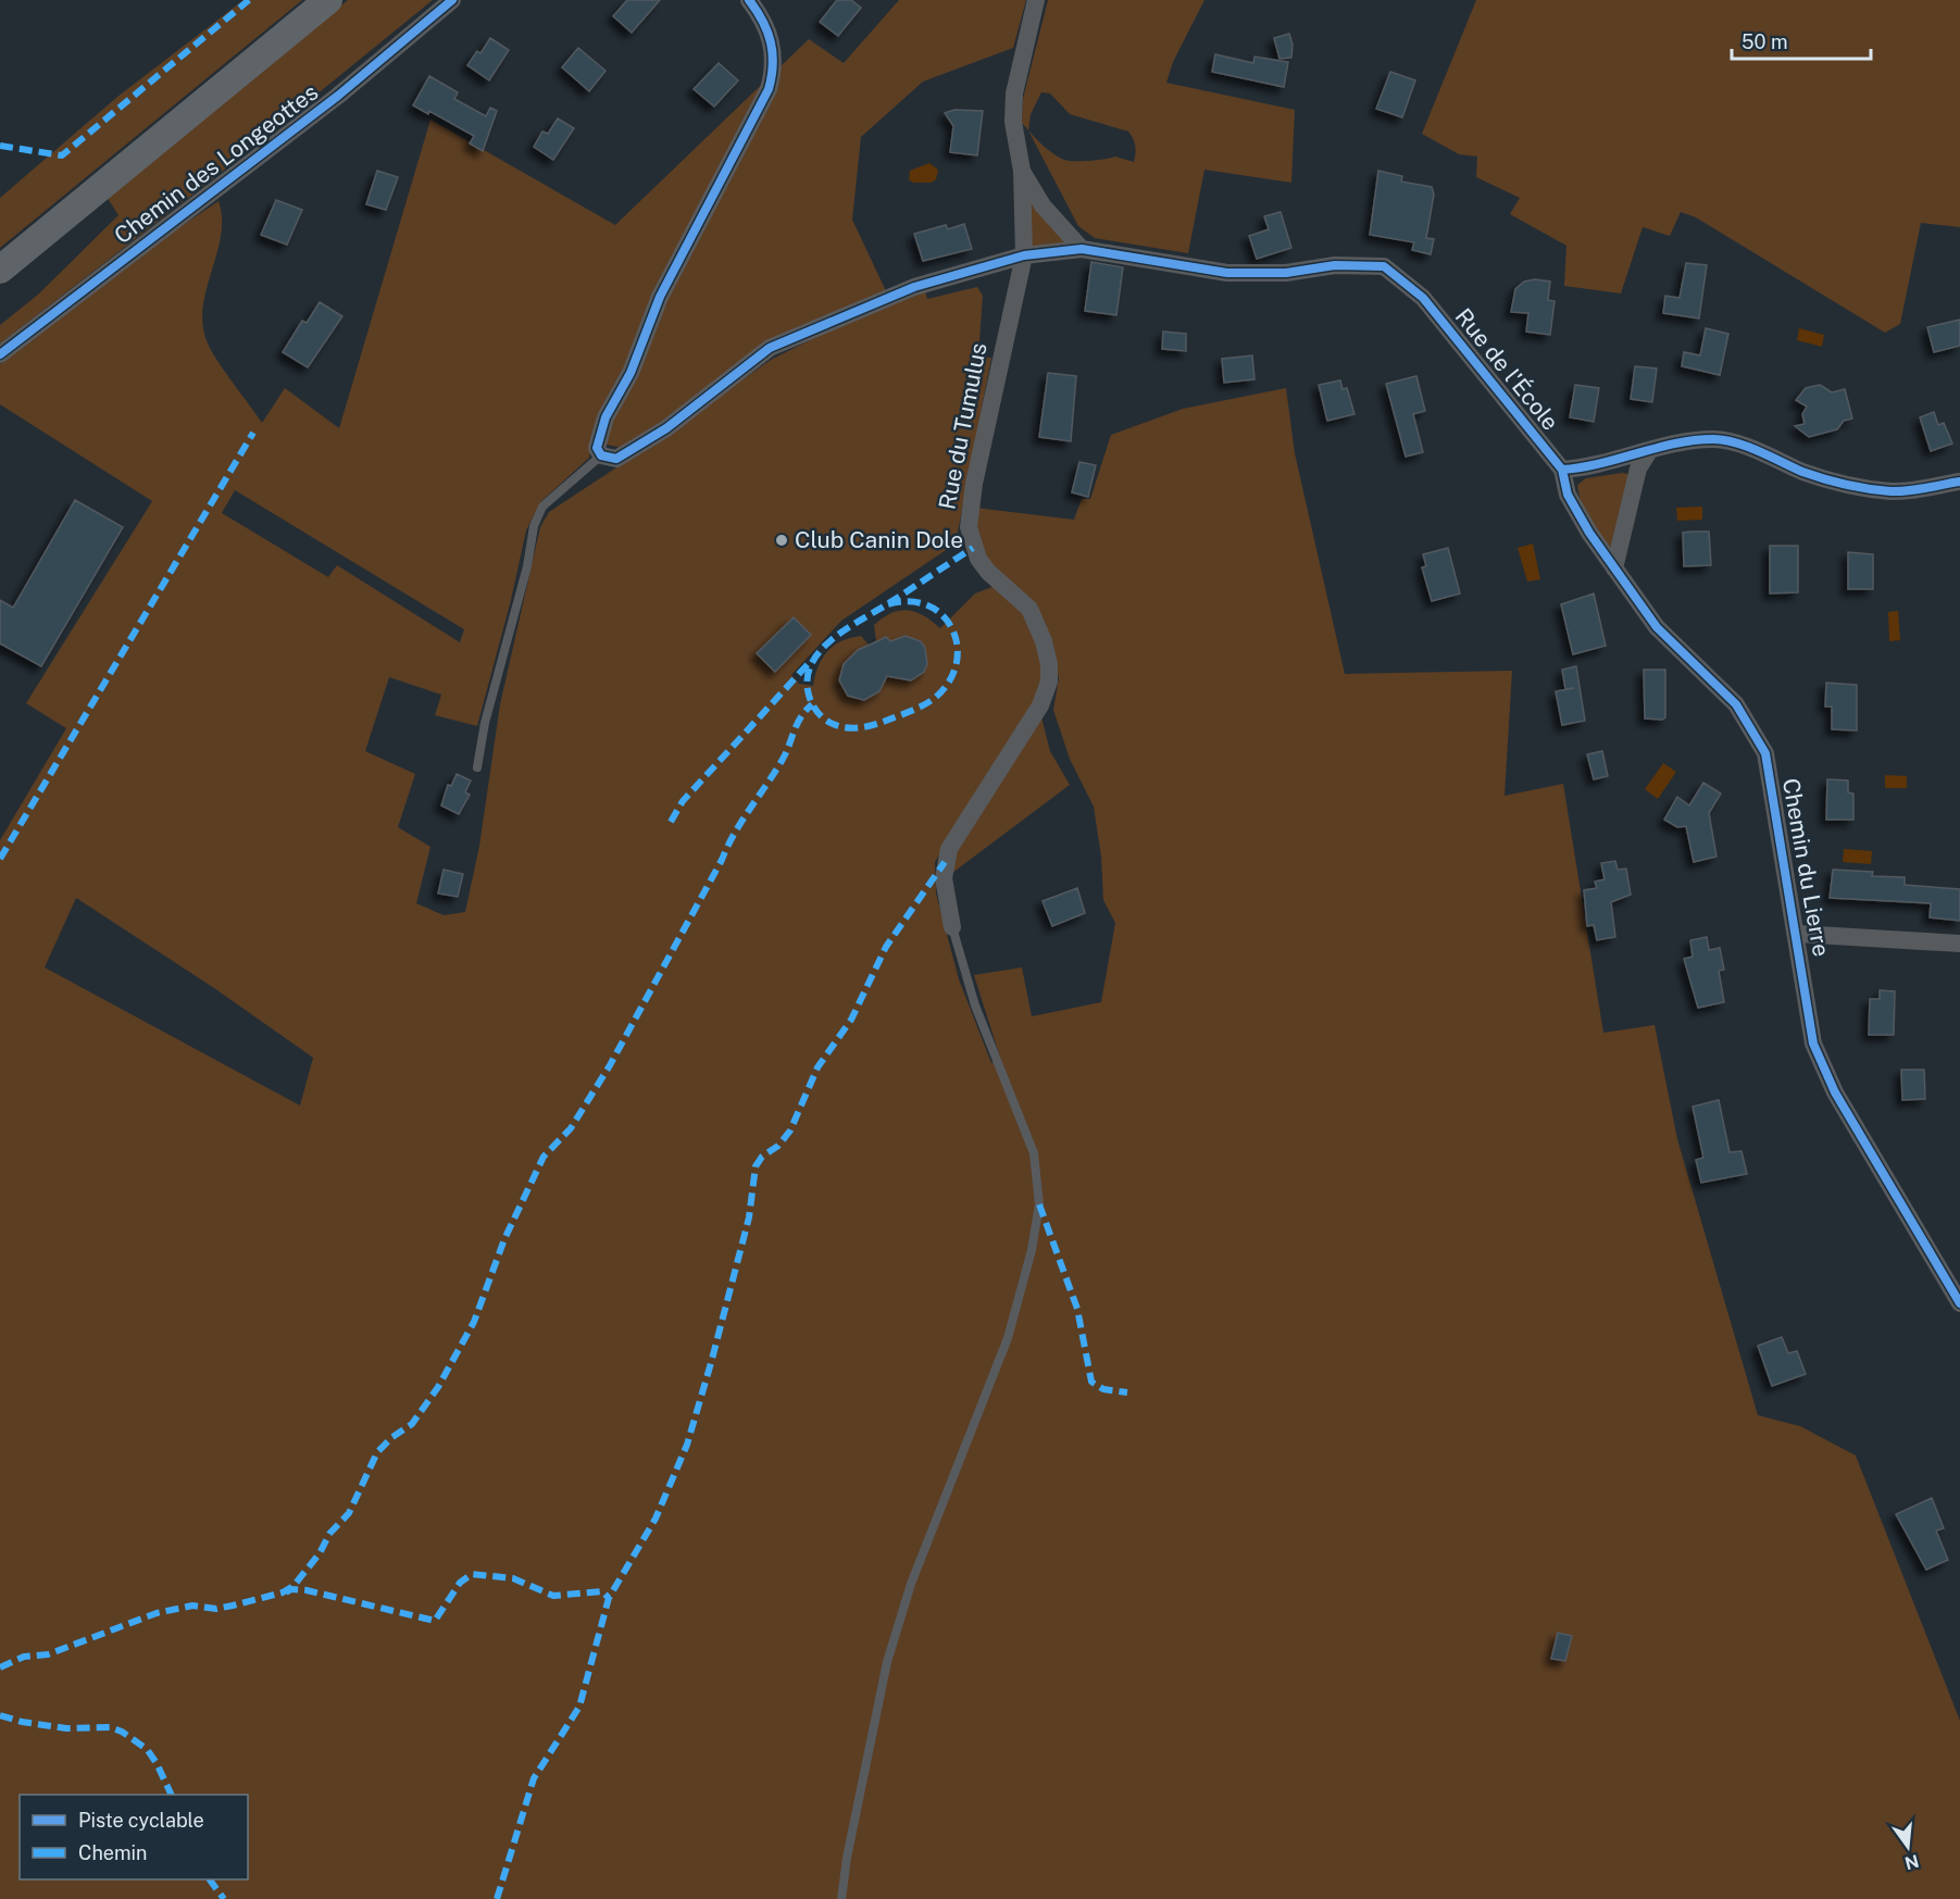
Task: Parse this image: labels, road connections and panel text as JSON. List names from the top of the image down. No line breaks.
{"streets":{"street":["Chemin des Longeottes","Rue de l'École","Rue du Tumulus","Chemin du Lierre"]},"crossings":[["Rue de l'École","Rue du Tumulus"],["Rue de l'École","Chemin du Lierre"]],"places":["Club Canin Dole"],"legend":["Piste cyclable","Chemin"],"scale_bar":"50 m","north":"bottom"}
